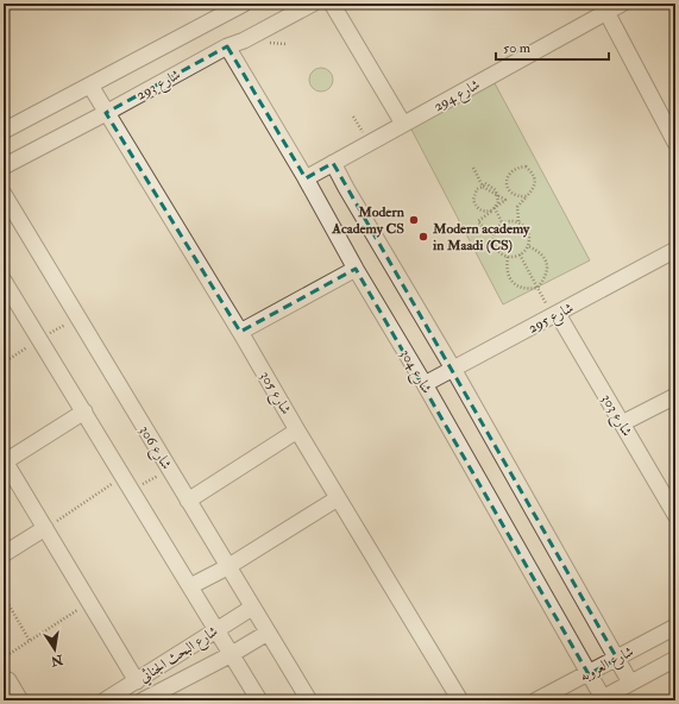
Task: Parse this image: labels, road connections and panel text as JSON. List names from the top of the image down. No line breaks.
{"streets":{"street":["شارع 293","شارع 294","شارع 295","شارع 304","شارع 305","شارع 303","شارع 306","شارع البحث الجنائي","شارع العروبه"]},"crossings":[["شارع 293","شارع 304"],["شارع 293","شارع 305"],["شارع 294","شارع 304"],["شارع 295","شارع 304"],["شارع 295","شارع 303"],["شارع 304","شارع العروبه"],["شارع 306","شارع البحث الجنائي"]],"places":["Modern Academy CS","Modern academy in Maadi (CS)"],"scale_bar":"50 m","north":"bottom"}
